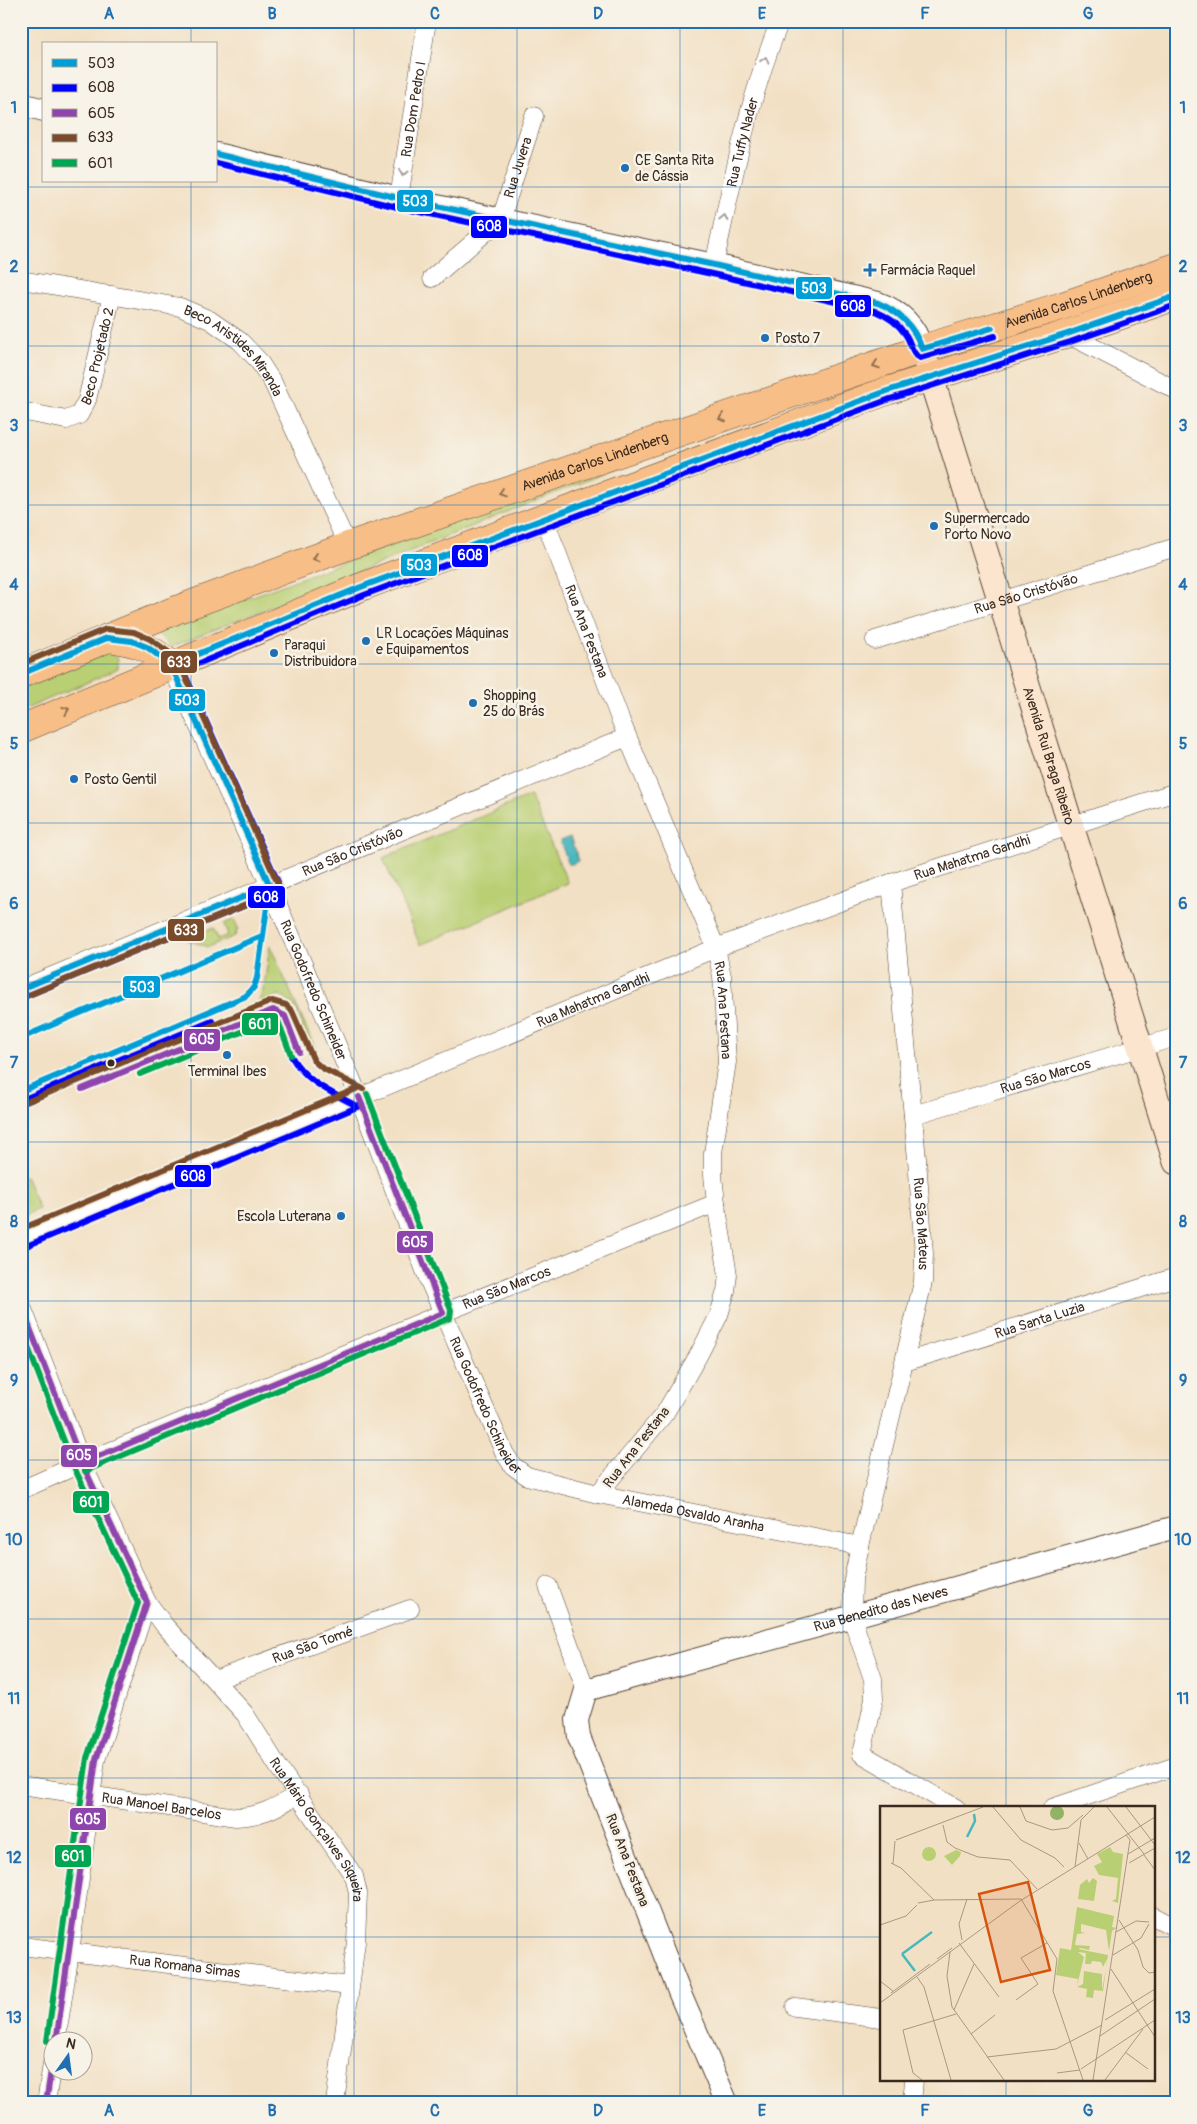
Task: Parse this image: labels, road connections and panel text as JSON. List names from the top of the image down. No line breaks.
{"streets":{"main road":["Avenida Carlos Lindenberg","Avenida Rui Braga Ribeiro"],"street":["Rua Dom Pedro I","Rua Tuffy Nader","Rua Juvera","Beco Aristides Miranda","Beco Projetado 2","Rua São Cristóvão","Rua Ana Pestana","Rua Mahatma Gandhi","Rua Godofredo Schineider","Rua São Marcos","Rua São Mateus","Rua Santa Luzia","Alameda Osvaldo Aranha","Rua Benedito das Neves","Rua São Tomé","Rua Manoel Barcelos","Rua Mário Gonçalves Siqueira","Rua Romana Simas"]},"crossings":[["Avenida Carlos Lindenberg","Beco Aristides Miranda"],["Avenida Carlos Lindenberg","Rua Ana Pestana"],["Avenida Carlos Lindenberg","Avenida Rui Braga Ribeiro"],["Avenida Carlos Lindenberg","Rua Godofredo Schineider"],["Beco Aristides Miranda","Beco Projetado 2"],["Rua São Cristóvão","Rua Ana Pestana"],["Rua São Cristóvão","Avenida Rui Braga Ribeiro"],["Rua São Cristóvão","Rua Godofredo Schineider"],["Rua Ana Pestana","Rua Mahatma Gandhi"],["Rua Ana Pestana","Rua São Marcos"],["Rua Ana Pestana","Alameda Osvaldo Aranha"],["Rua Ana Pestana","Rua Benedito das Neves"],["Avenida Rui Braga Ribeiro","Rua Mahatma Gandhi"],["Avenida Rui Braga Ribeiro","Rua São Marcos"],["Rua Mahatma Gandhi","Rua Godofredo Schineider"],["Rua Mahatma Gandhi","Rua São Mateus"],["Rua Godofredo Schineider","Rua São Marcos"],["Rua Godofredo Schineider","Alameda Osvaldo Aranha"],["Rua São Marcos","Rua São Mateus"],["Rua São Marcos","Rua Mário Gonçalves Siqueira"],["Rua São Mateus","Rua Santa Luzia"],["Rua São Mateus","Alameda Osvaldo Aranha"],["Rua São Mateus","Rua Benedito das Neves"],["Rua São Tomé","Rua Mário Gonçalves Siqueira"],["Rua Manoel Barcelos","Rua Mário Gonçalves Siqueira"],["Rua Mário Gonçalves Siqueira","Rua Romana Simas"]],"one_way":["Rua Dom Pedro I","Rua Tuffy Nader"],"places":{"other":["CE Santa Rita de Cássia","Posto 7","Supermercado Porto Novo","LR Locações Máquinas e Equipamentos","Paraqui Distribuidora","Shopping 25 do Brás","Posto Gentil","Terminal Ibes","Escola Luterana"],"health":["Farmácia Raquel"]},"lines":["transit line 503","transit line 608","transit line 633","transit line 605","transit line 601"],"legend":["503","608","605","633","601"],"north":"top","grid":{"columns":["A","B","C","D","E","F","G"],"rows":["1","2","3","4","5","6","7","8","9","10","11","12","13"]}}
